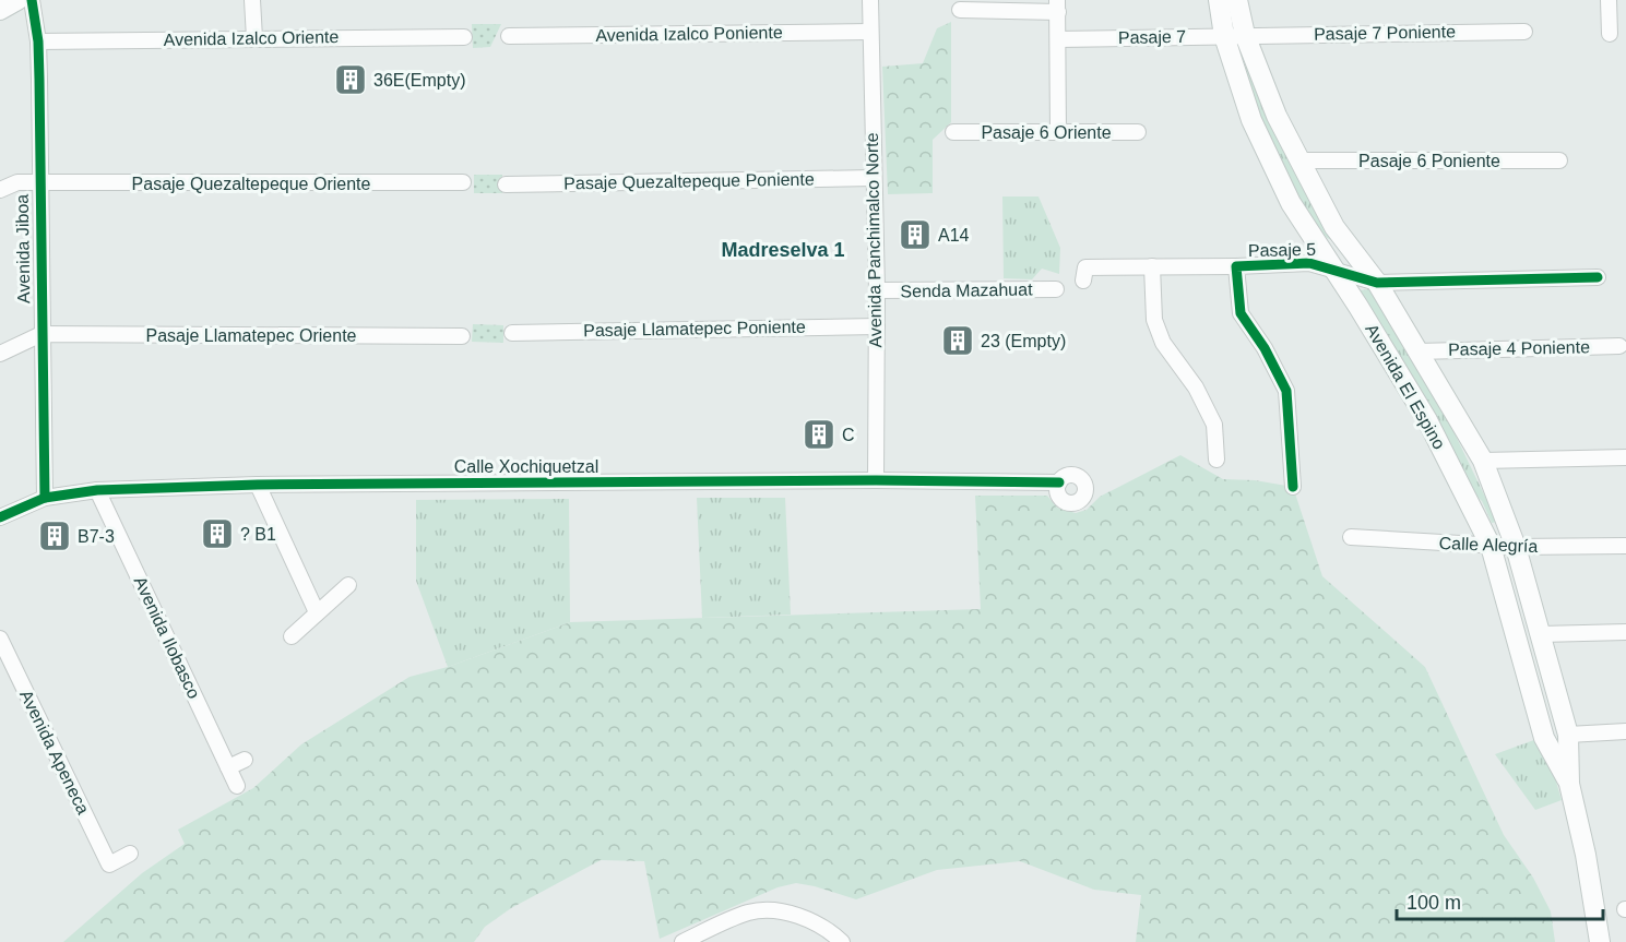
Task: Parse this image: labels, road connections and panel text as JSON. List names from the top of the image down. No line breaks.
{"streets":{"main road":["Avenida El Espino"],"street":["Pasaje 7 Poniente","Avenida Izalco Poniente","Pasaje 7","Avenida Izalco Oriente","Pasaje 6 Oriente","Pasaje 6 Poniente","Pasaje Quezaltepeque Poniente","Pasaje Quezaltepeque Oriente","Avenida Panchimalco Norte","Avenida Jiboa","Pasaje 5","Senda Mazahuat","Pasaje Llamatepec Poniente","Pasaje Llamatepec Oriente","Pasaje 4 Poniente","Calle Xochiquetzal","Calle Alegría","Avenida Ilobasco","Avenida Apeneca"]},"crossings":[["Pasaje 7 Poniente","Pasaje 7"],["Pasaje 7 Poniente","Avenida El Espino"],["Avenida Izalco Poniente","Avenida Panchimalco Norte"],["Pasaje 7","Avenida El Espino"],["Avenida Izalco Oriente","Avenida Jiboa"],["Pasaje 6 Poniente","Avenida El Espino"],["Pasaje Quezaltepeque Poniente","Avenida Panchimalco Norte"],["Pasaje Quezaltepeque Oriente","Avenida Jiboa"],["Avenida Panchimalco Norte","Senda Mazahuat"],["Avenida Panchimalco Norte","Pasaje Llamatepec Poniente"],["Avenida Panchimalco Norte","Calle Xochiquetzal"],["Avenida Jiboa","Pasaje Llamatepec Oriente"],["Avenida Jiboa","Calle Xochiquetzal"],["Pasaje 5","Avenida El Espino"],["Pasaje 4 Poniente","Avenida El Espino"],["Avenida El Espino","Calle Alegría"],["Calle Xochiquetzal","Avenida Ilobasco"]],"districts":["Madreselva 1"],"places":{"building":["36E(Empty)","A14","23 (Empty)","C","? B1","B7-3"]},"scale_bar":"100 m"}
